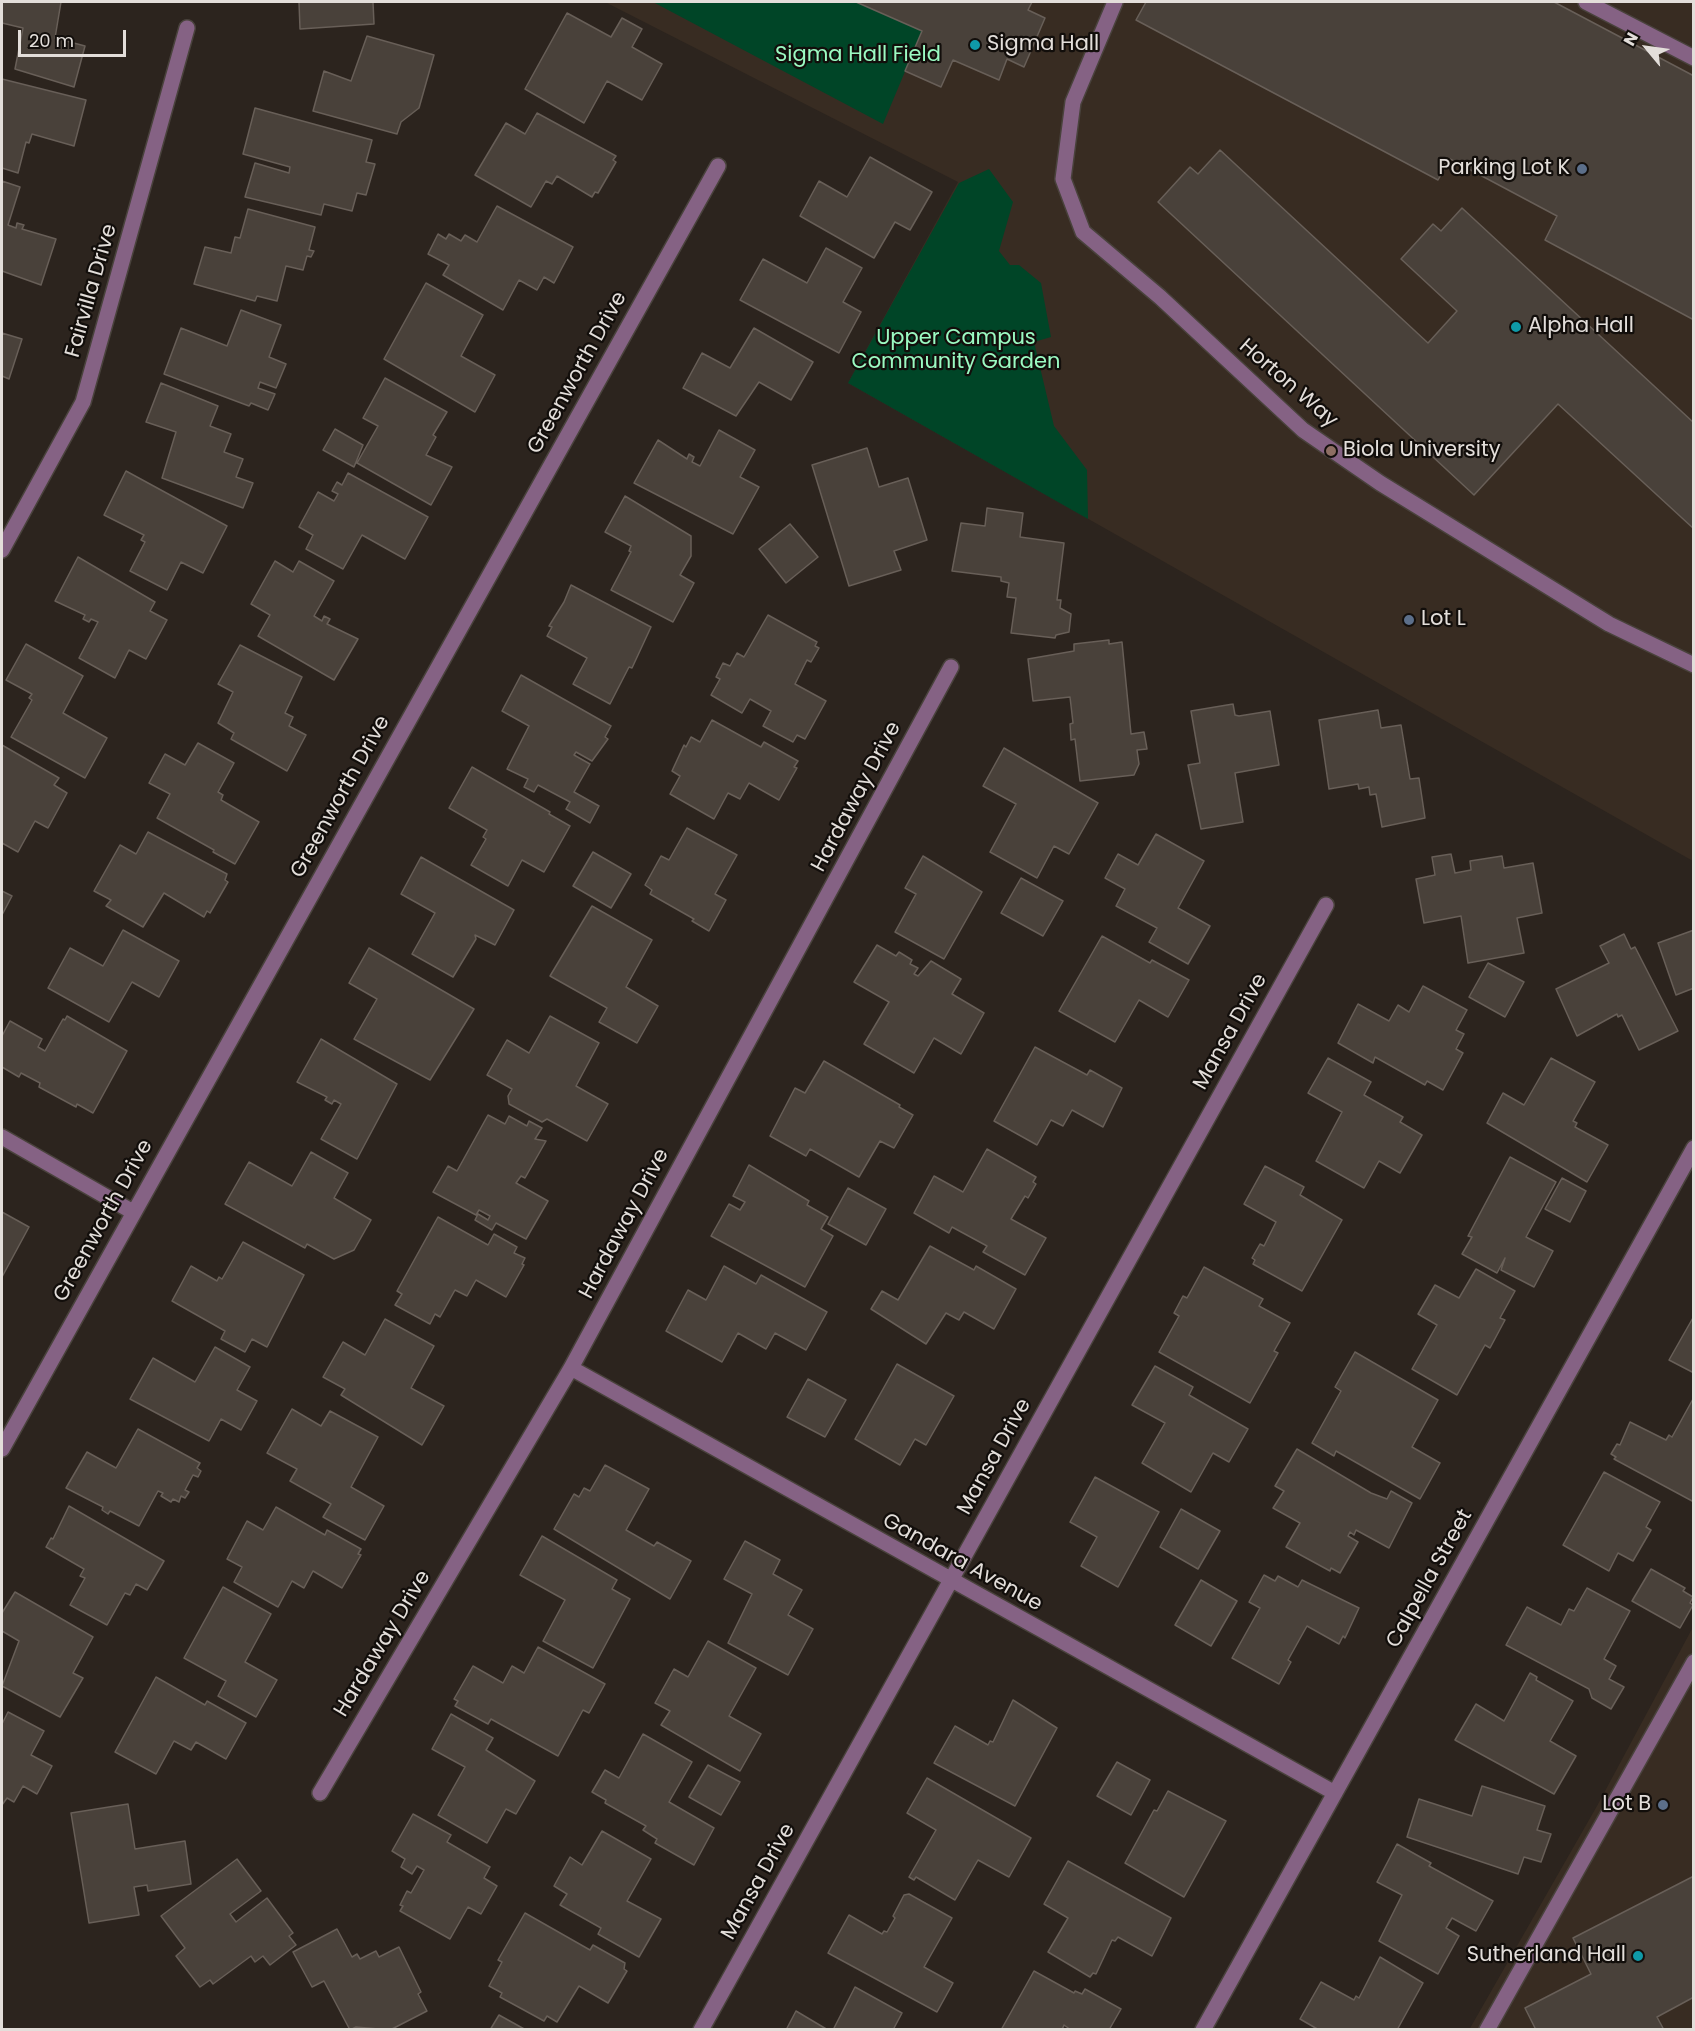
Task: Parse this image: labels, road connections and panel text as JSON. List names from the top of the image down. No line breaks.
{"streets":{"street":["Fairvilla Drive","Greenworth Drive","Horton Way","Hardaway Drive","Mansa Drive","Gandara Avenue","Calpella Street"]},"crossings":[["Hardaway Drive","Gandara Avenue"],["Mansa Drive","Gandara Avenue"],["Gandara Avenue","Calpella Street"]],"parks":["Sigma Hall Field","Upper Campus Community Garden"],"places":["Sigma Hall","Parking Lot K","Alpha Hall","Biola University","Lot L","Lot B","Sutherland Hall"],"scale_bar":"20 m","north":"top left"}
